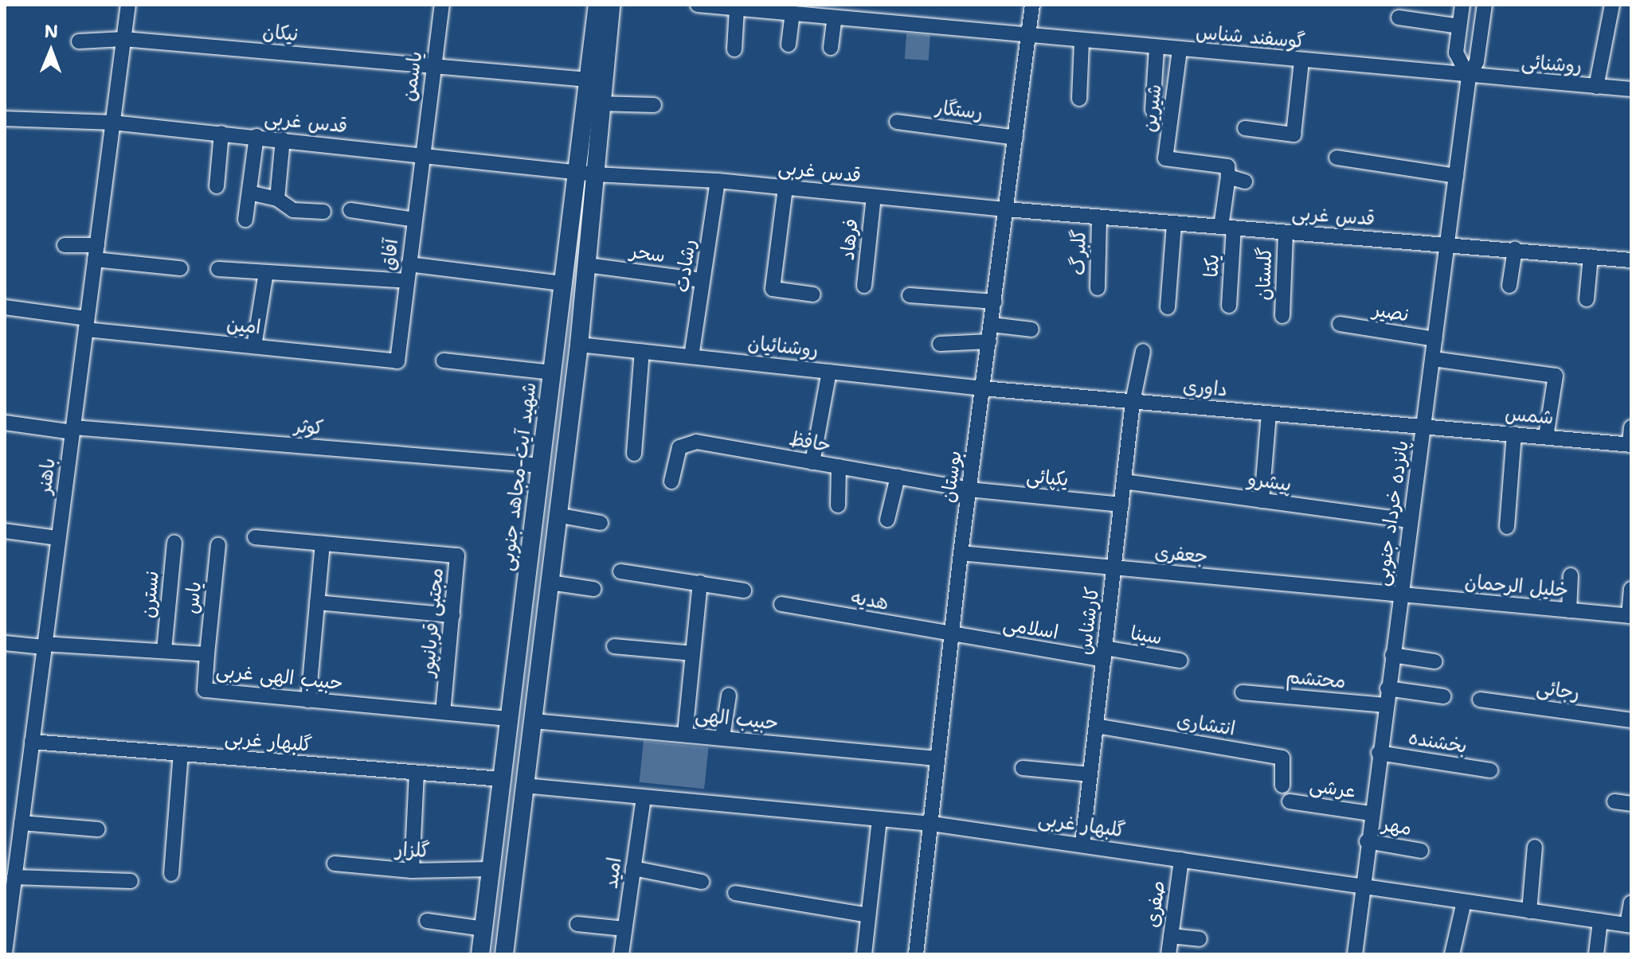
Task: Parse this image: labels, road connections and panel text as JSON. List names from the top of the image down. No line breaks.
{"streets":{"main road":["شهید آیت-مجاهد جنوبی"],"street":["نیکان","گوسفند شناس","روشنائی","یاسمن","شیرین","رستگار","قدس غربی","فرهاد","گلبرگ","سحر","آفاق","رشادت","یکتا","گلستان","نصیر","امین","روشنائیان","داوری","شمس","کوثر","حافظ","باهنر","بوستان","یکپائی","پیشرو","پانزده خرداد جنوبی","جعفری","خلیل الرحمان","نسترن","یاس","هدیه","کارشناس","مجتبی قربانپور","اسلامی","سینا","حبیب الهی غربی","محتشم","رجائی","حبیب الهی","انتشاری","گلبهار غربی","بخشنده","عرشی","مهر","گلزار","امید","صفری"]},"crossings":[["نیکان","یاسمن"],["نیکان","باهنر"],["نیکان","شهید آیت-مجاهد جنوبی"],["گوسفند شناس","روشنائی"],["گوسفند شناس","شیرین"],["گوسفند شناس","بوستان"],["گوسفند شناس","پانزده خرداد جنوبی"],["روشنائی","پانزده خرداد جنوبی"],["یاسمن","قدس غربی"],["یاسمن","آفاق"],["شیرین","یکتا"],["رستگار","بوستان"],["قدس غربی","فرهاد"],["قدس غربی","گلبرگ"],["قدس غربی","آفاق"],["قدس غربی","رشادت"],["قدس غربی","یکتا"],["قدس غربی","گلستان"],["قدس غربی","باهنر"],["قدس غربی","شهید آیت-مجاهد جنوبی"],["قدس غربی","بوستان"],["قدس غربی","پانزده خرداد جنوبی"],["سحر","رشادت"],["سحر","شهید آیت-مجاهد جنوبی"],["آفاق","امین"],["رشادت","روشنائیان"],["نصیر","پانزده خرداد جنوبی"],["امین","باهنر"],["روشنائیان","داوری"],["روشنائیان","شهید آیت-مجاهد جنوبی"],["روشنائیان","بوستان"],["داوری","شمس"],["داوری","بوستان"],["داوری","پانزده خرداد جنوبی"],["داوری","کارشناس"],["شمس","پانزده خرداد جنوبی"],["کوثر","باهنر"],["کوثر","شهید آیت-مجاهد جنوبی"],["حافظ","بوستان"],["حافظ","یکپائی"],["باهنر","حبیب الهی غربی"],["باهنر","گلبهار غربی"],["شهید آیت-مجاهد جنوبی","حبیب الهی غربی"],["شهید آیت-مجاهد جنوبی","حبیب الهی"],["شهید آیت-مجاهد جنوبی","گلبهار غربی"],["شهید آیت-مجاهد جنوبی","گلزار"],["بوستان","یکپائی"],["بوستان","جعفری"],["بوستان","هدیه"],["بوستان","اسلامی"],["بوستان","حبیب الهی"],["بوستان","گلبهار غربی"],["یکپائی","کارشناس"],["پیشرو","پانزده خرداد جنوبی"],["پیشرو","کارشناس"],["پانزده خرداد جنوبی","جعفری"],["پانزده خرداد جنوبی","خلیل الرحمان"],["پانزده خرداد جنوبی","محتشم"],["پانزده خرداد جنوبی","گلبهار غربی"],["پانزده خرداد جنوبی","بخشنده"],["پانزده خرداد جنوبی","عرشی"],["پانزده خرداد جنوبی","مهر"],["جعفری","خلیل الرحمان"],["جعفری","کارشناس"],["نسترن","حبیب الهی غربی"],["یاس","حبیب الهی غربی"],["هدیه","اسلامی"],["کارشناس","اسلامی"],["کارشناس","سینا"],["کارشناس","انتشاری"],["کارشناس","گلبهار غربی"],["مجتبی قربانپور","حبیب الهی غربی"],["اسلامی","سینا"],["گلبهار غربی","امید"],["گلبهار غربی","صفری"]],"north":"top"}
